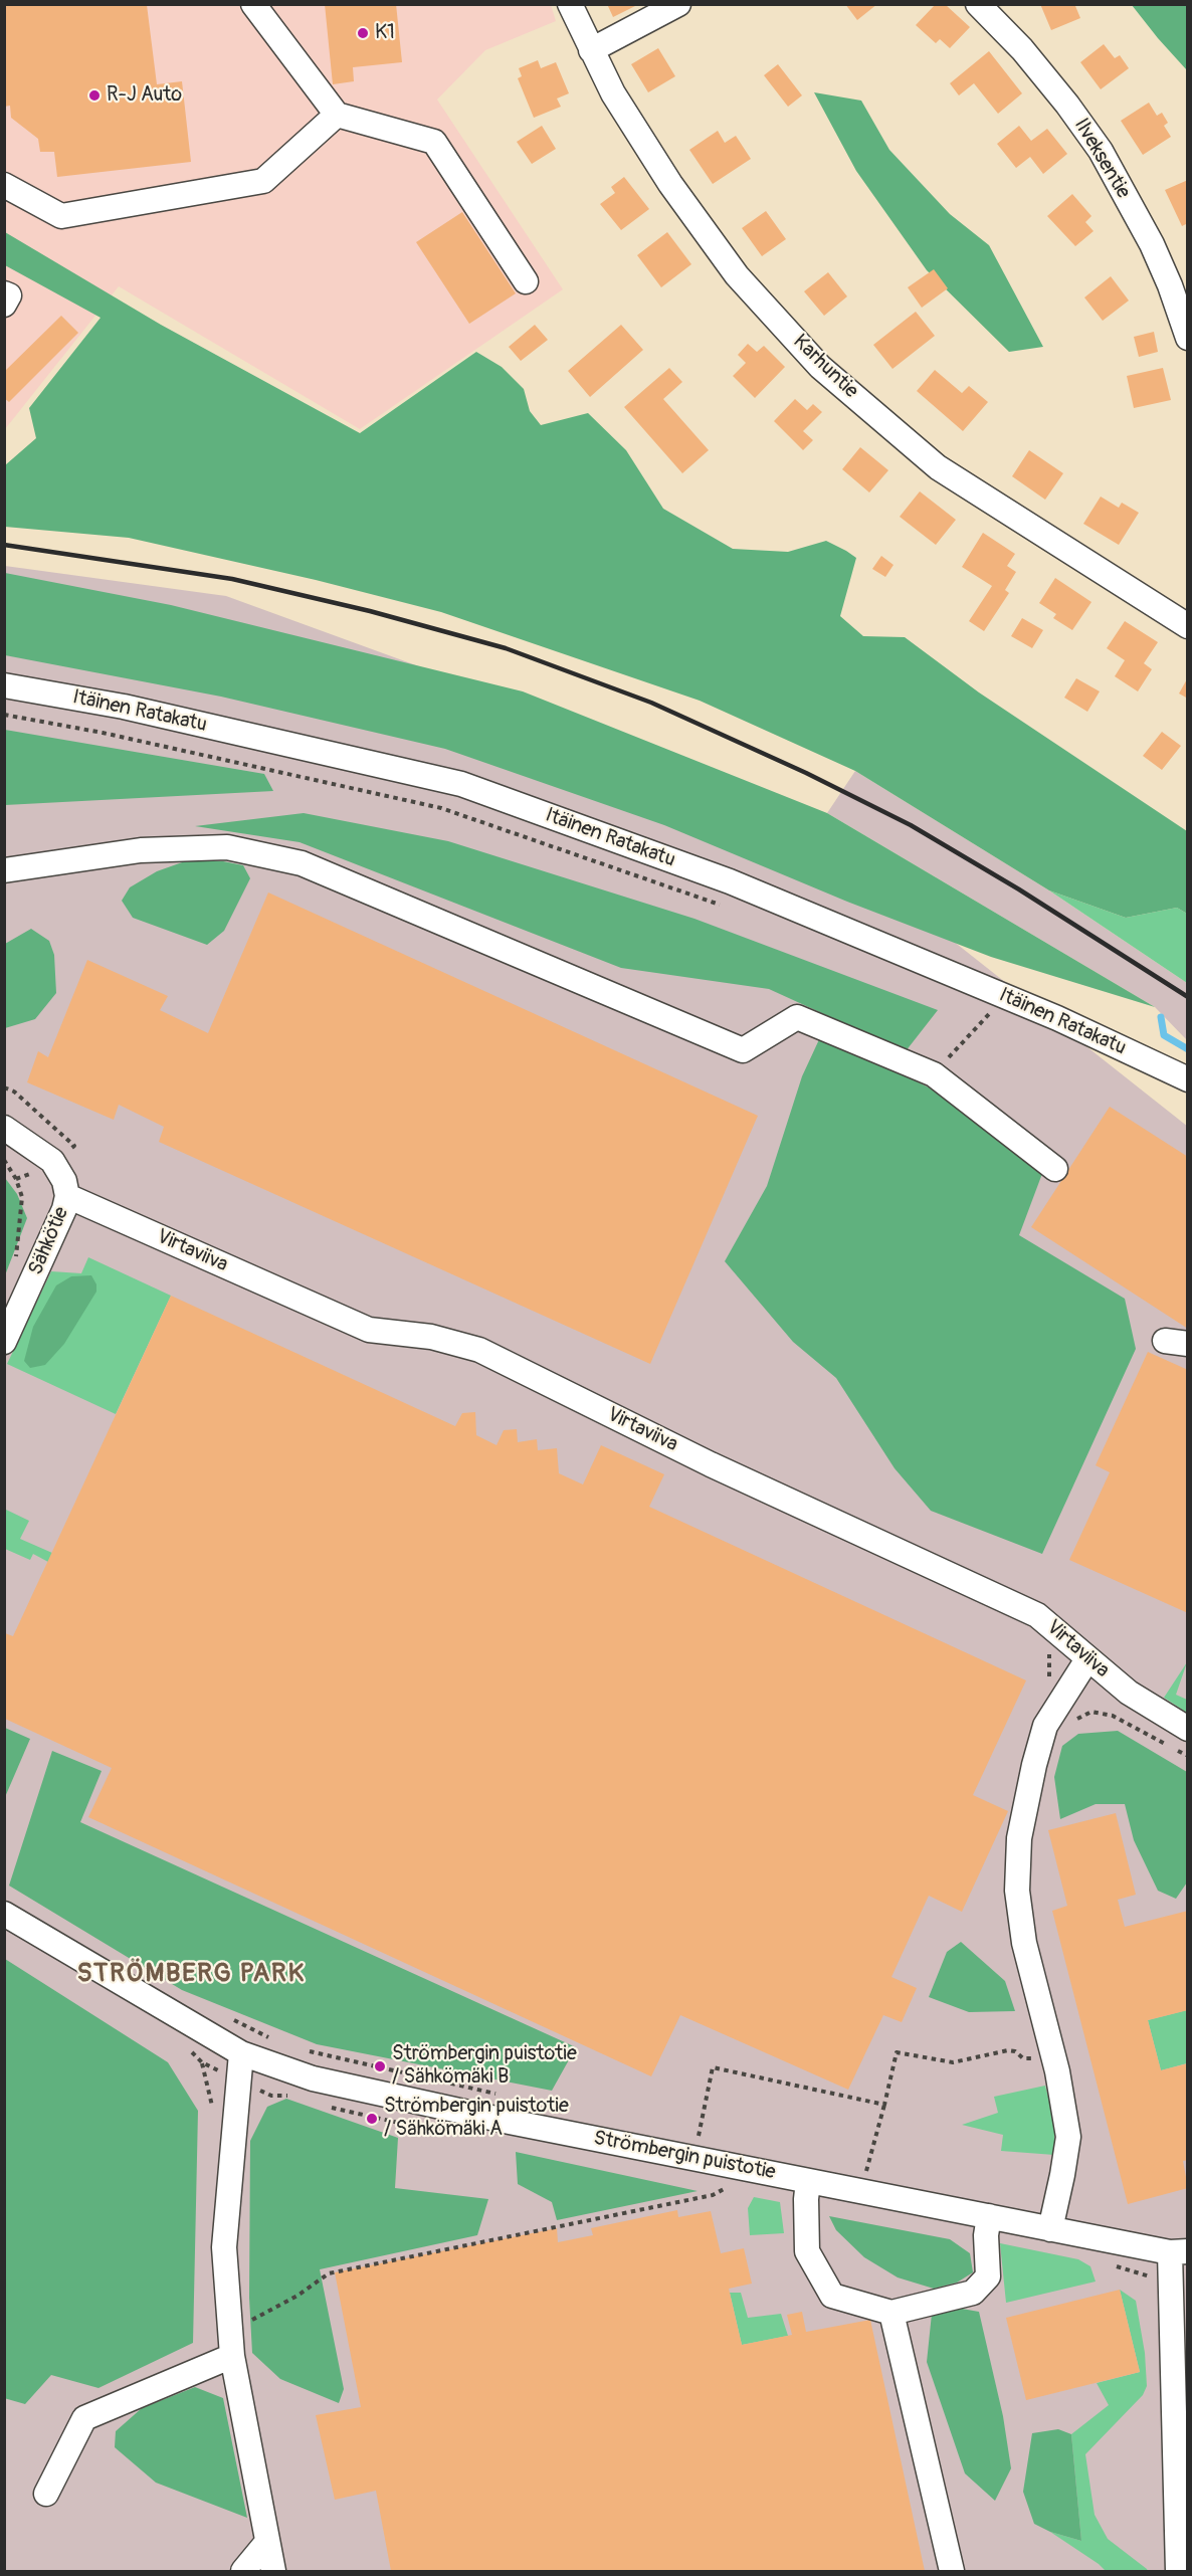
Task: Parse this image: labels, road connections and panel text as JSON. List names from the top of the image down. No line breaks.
{"streets":{"street":["Ilveksentie","Karhuntie","Itäinen Ratakatu","Sähkötie","Virtaviiva","Strömbergin puistotie"]},"crossings":[["Sähkötie","Virtaviiva"]],"districts":["STRÖMBERG PARK"],"places":["K1","R-J Auto","Strömbergin puistotie / Sähkömäki B","Strömbergin puistotie / Sähkömäki A"]}
